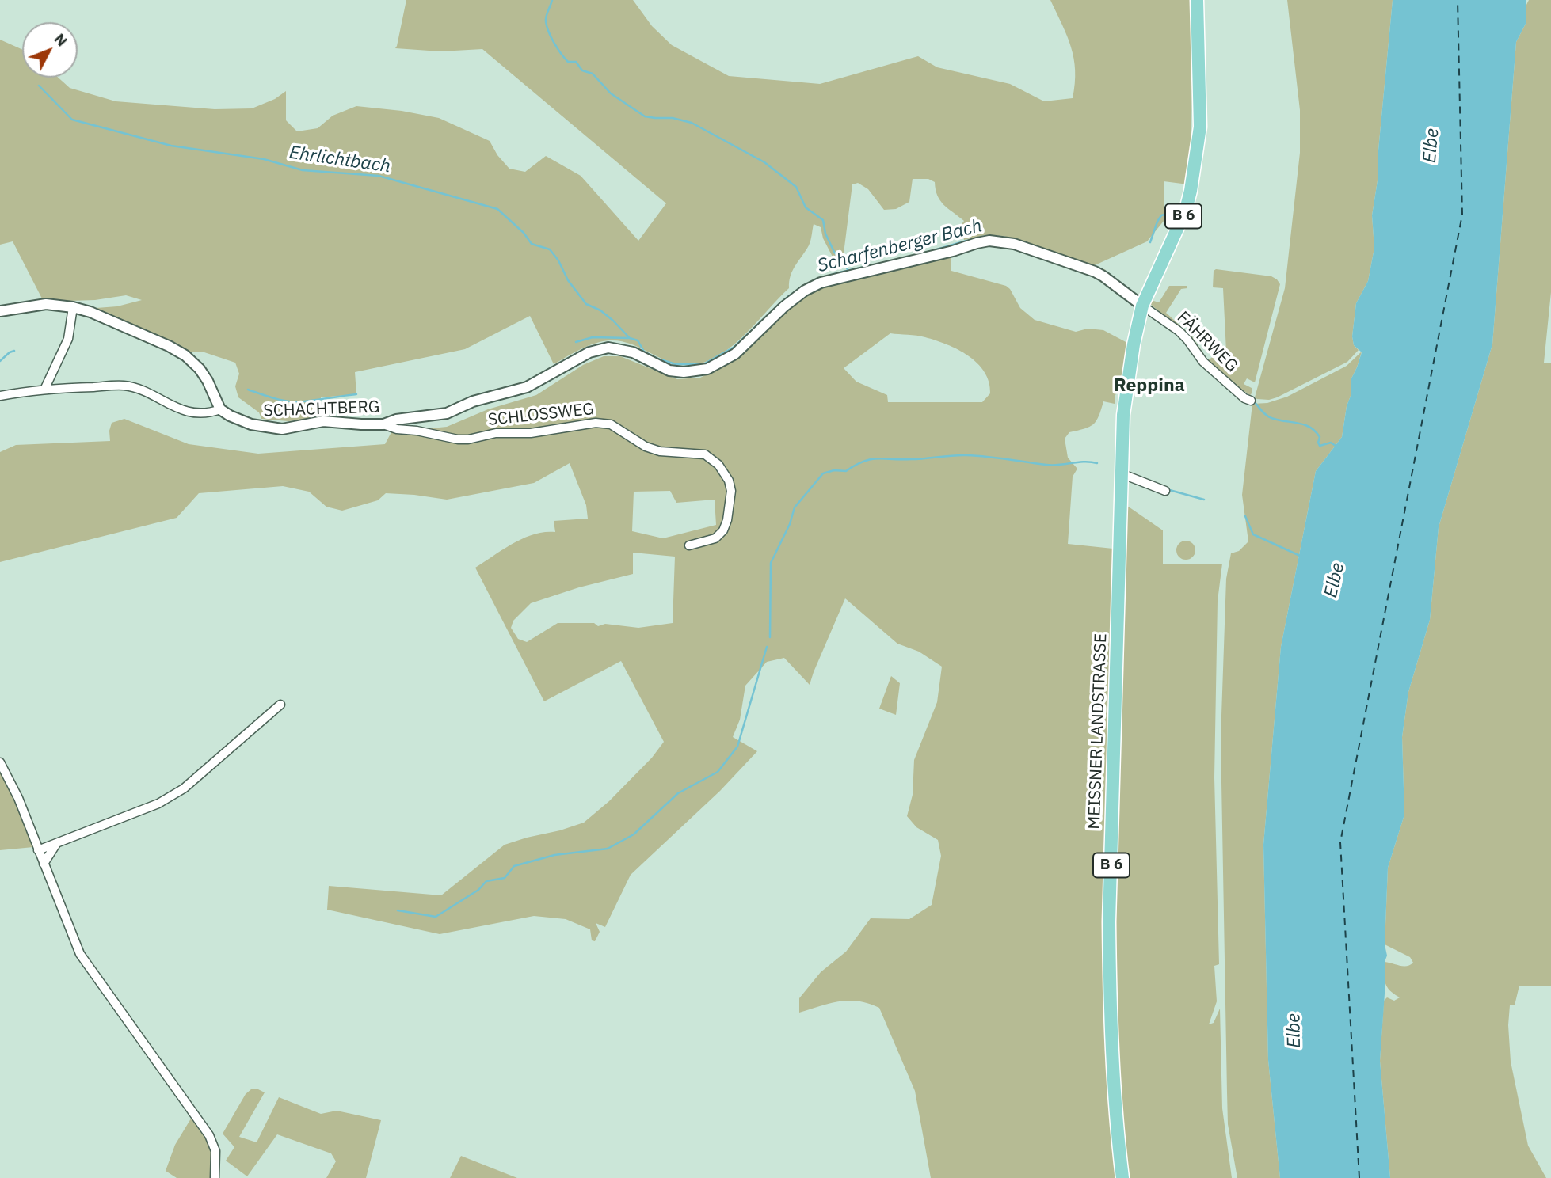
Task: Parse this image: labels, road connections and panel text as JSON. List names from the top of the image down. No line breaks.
{"streets":{"main road":["B 6","MEISSNER LANDSTRASSE"],"street":["FÄHRWEG","SCHACHTBERG","SCHLOSSWEG"]},"crossings":[["B 6","FÄHRWEG"],["B 6","SCHACHTBERG"],["B 6","MEISSNER LANDSTRASSE"],["FÄHRWEG","SCHACHTBERG"],["SCHACHTBERG","SCHLOSSWEG"]],"districts":["Reppina"],"water":["Elbe","Ehrlichtbach","Scharfenberger Bach"],"north":"top right"}
